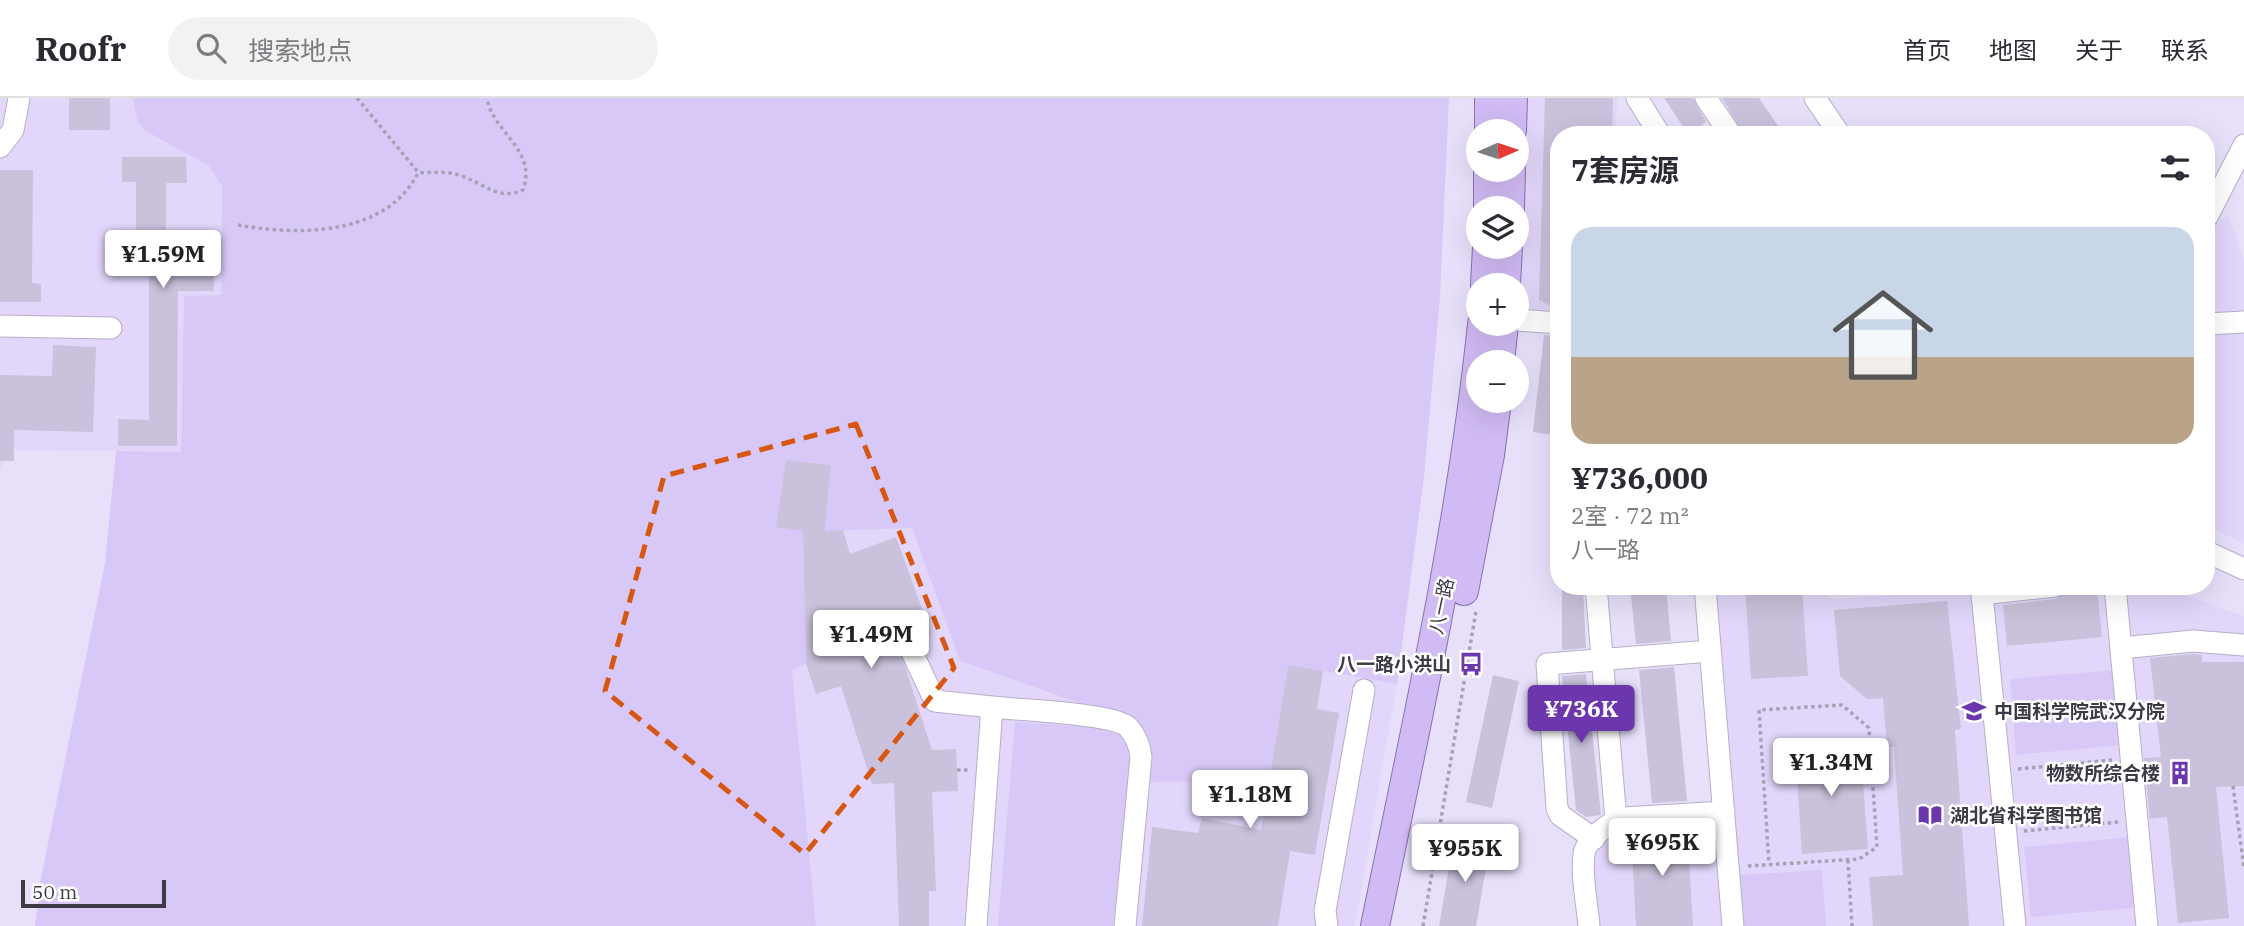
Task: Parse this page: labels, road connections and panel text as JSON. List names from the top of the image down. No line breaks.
{"streets":{"main road":["八一路"]},"places":{"bus stop":["八一路小洪山"],"school or university":["中国科学院武汉分院"],"building":["物数所综合楼"],"library":["湖北省科学图书馆"]},"scale_bar":"50 m","north":"right","page":{"header":"Roofr","search":"搜索地点","nav":["首页","地图","关于","联系"],"map_buttons":["+","−"],"heading":"7套房源","list":[{"name":"¥736,000","note":"2室 · 72 m² · 八一路"}],"price":["¥1.59M","¥1.49M","¥736K","¥1.34M","¥1.18M","¥695K","¥955K"],"scale":"50 m"}}
